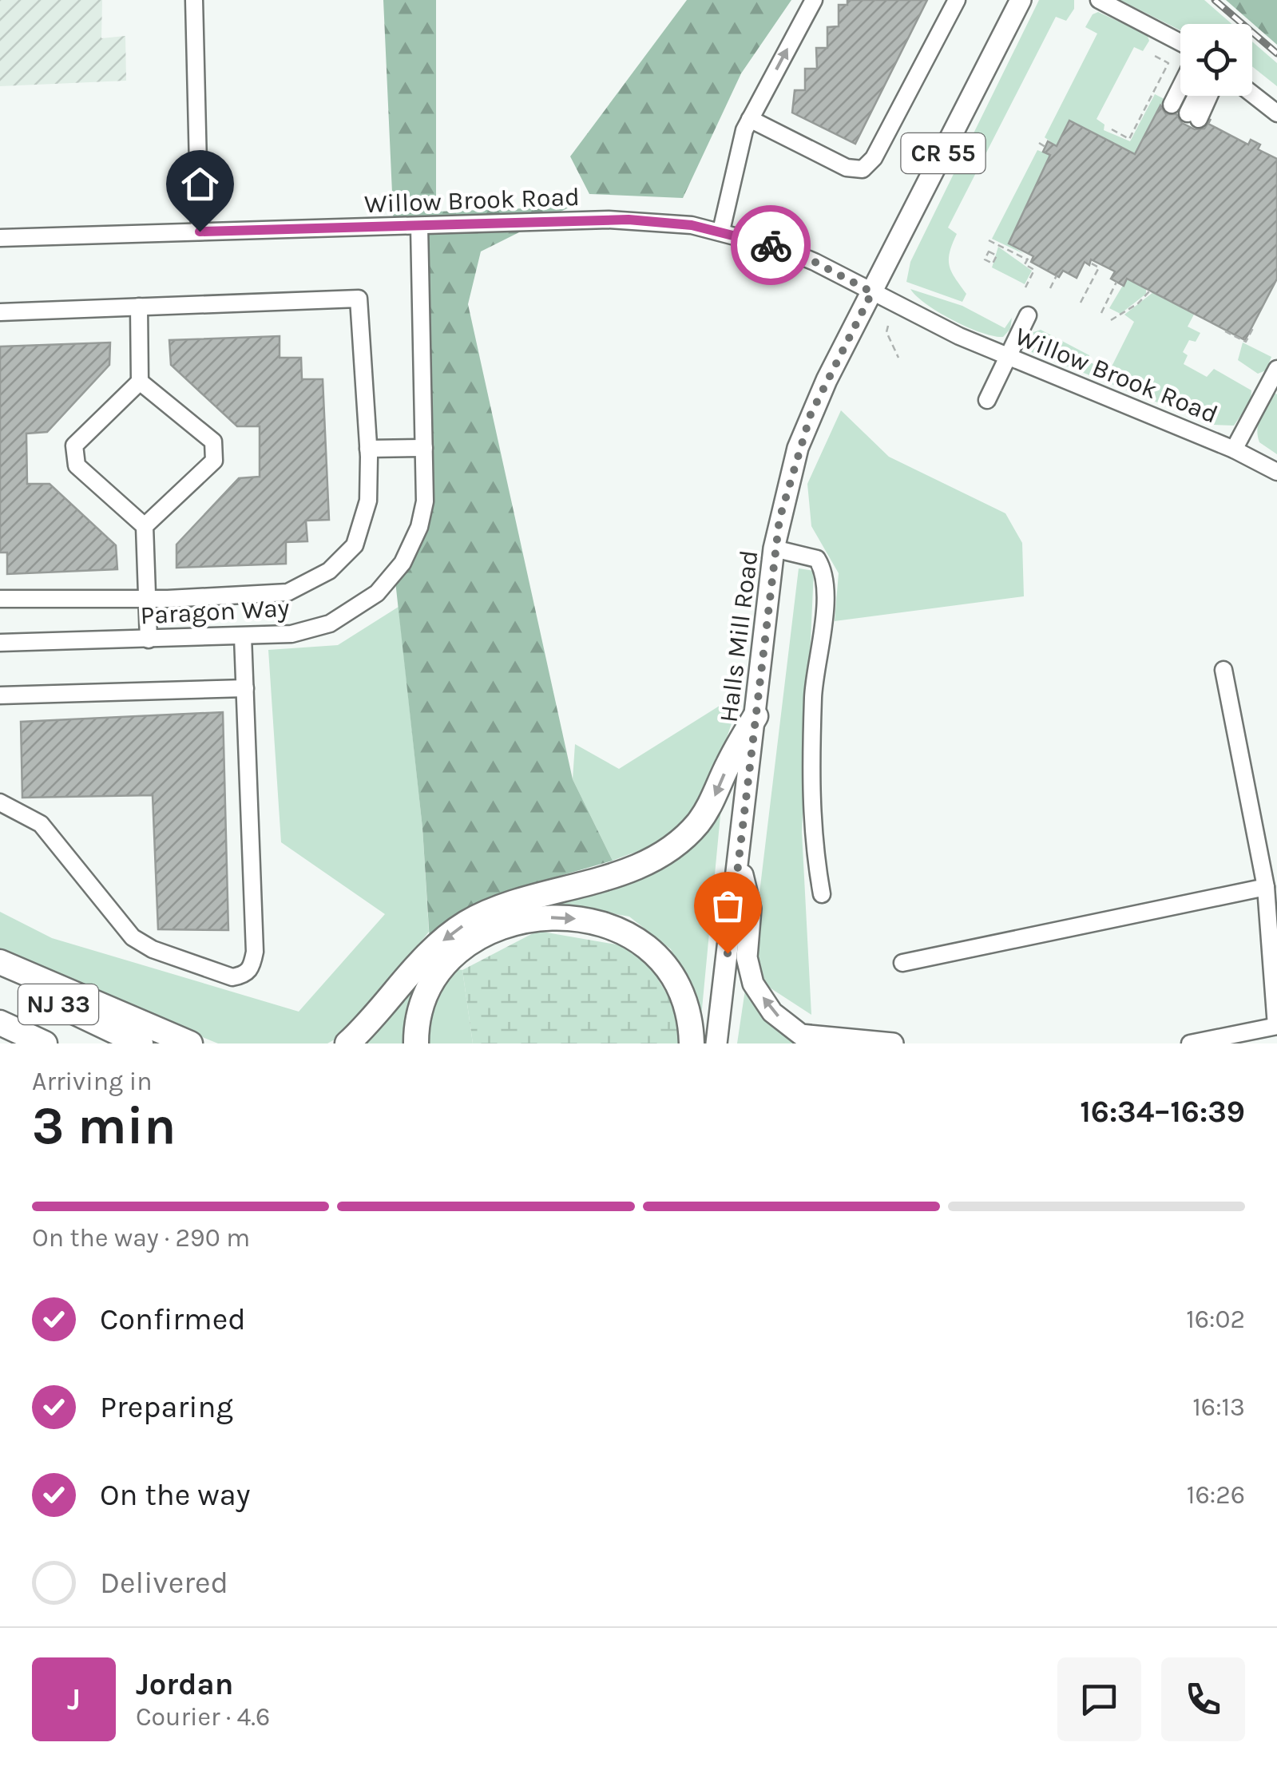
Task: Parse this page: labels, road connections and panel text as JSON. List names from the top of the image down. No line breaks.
{"streets":{"highway":["NJ 33"],"main road":["CR 55","Halls Mill Road"],"street":["Willow Brook Road","Paragon Way"]},"crossings":[["Willow Brook Road","Paragon Way"],["Willow Brook Road","Halls Mill Road"]],"page":{"heading":["3 min","Arriving in","16:34–16:39"],"panel":["Jordan","Courier · 4.6"],"bar":"On the way · 290 m","list":[["Confirmed","16:02"],["Preparing","16:13"],["On the way","16:26"],"Delivered"],"round":"J"}}
